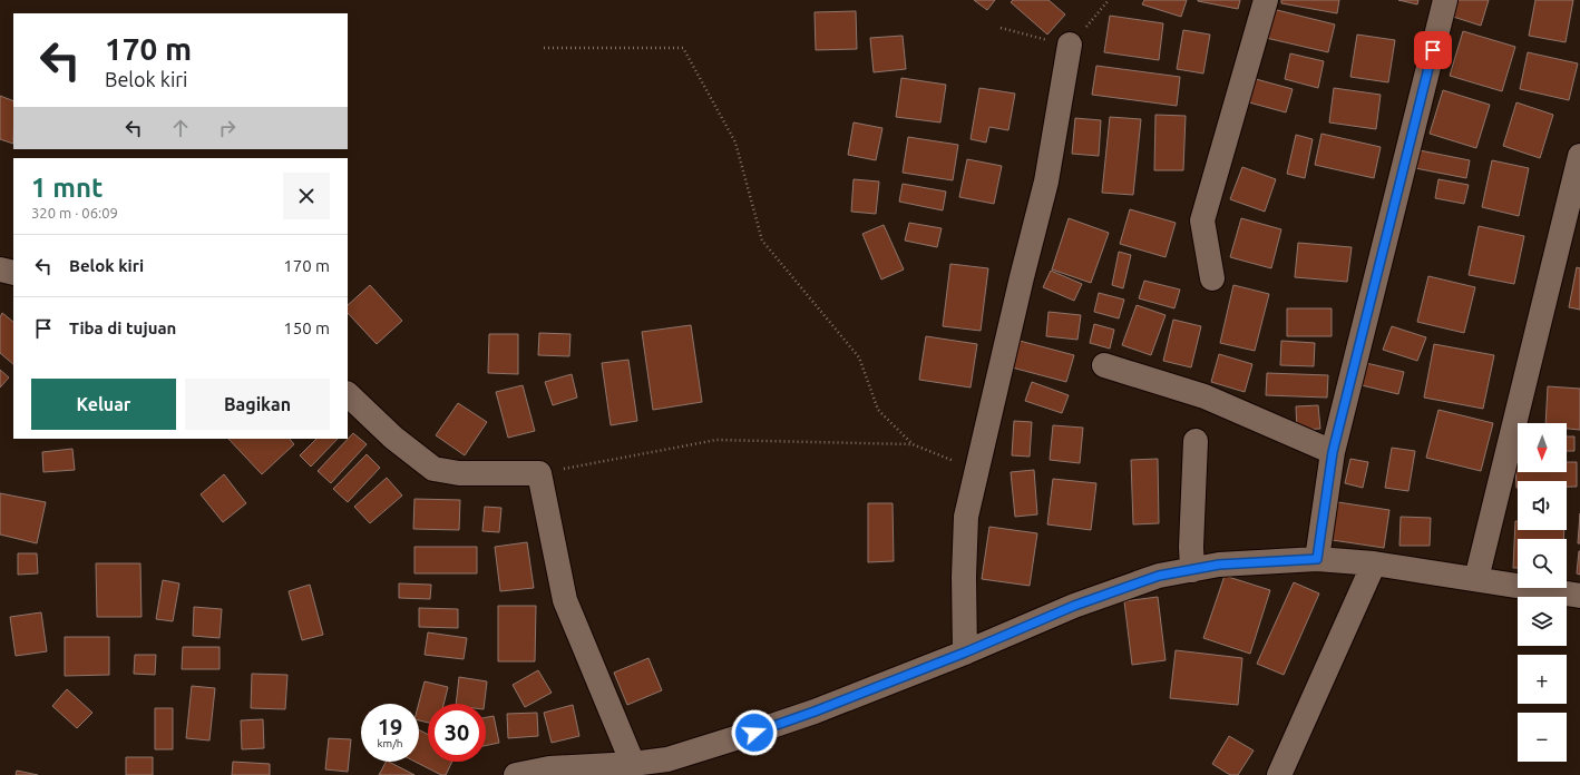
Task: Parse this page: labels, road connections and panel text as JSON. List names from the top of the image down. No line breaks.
{"north":"bottom","page":{"turn":["170 m","Belok kiri"],"heading":["1 mnt","320 m · 06:09"],"list":[{"name":"Belok kiri","value":"170 m"},{"name":"Tiba di tujuan","value":"150 m"}],"buttons":["Keluar","Bagikan"],"map_buttons":["+","−"],"speed":"19 km/h","limit":"30"}}
